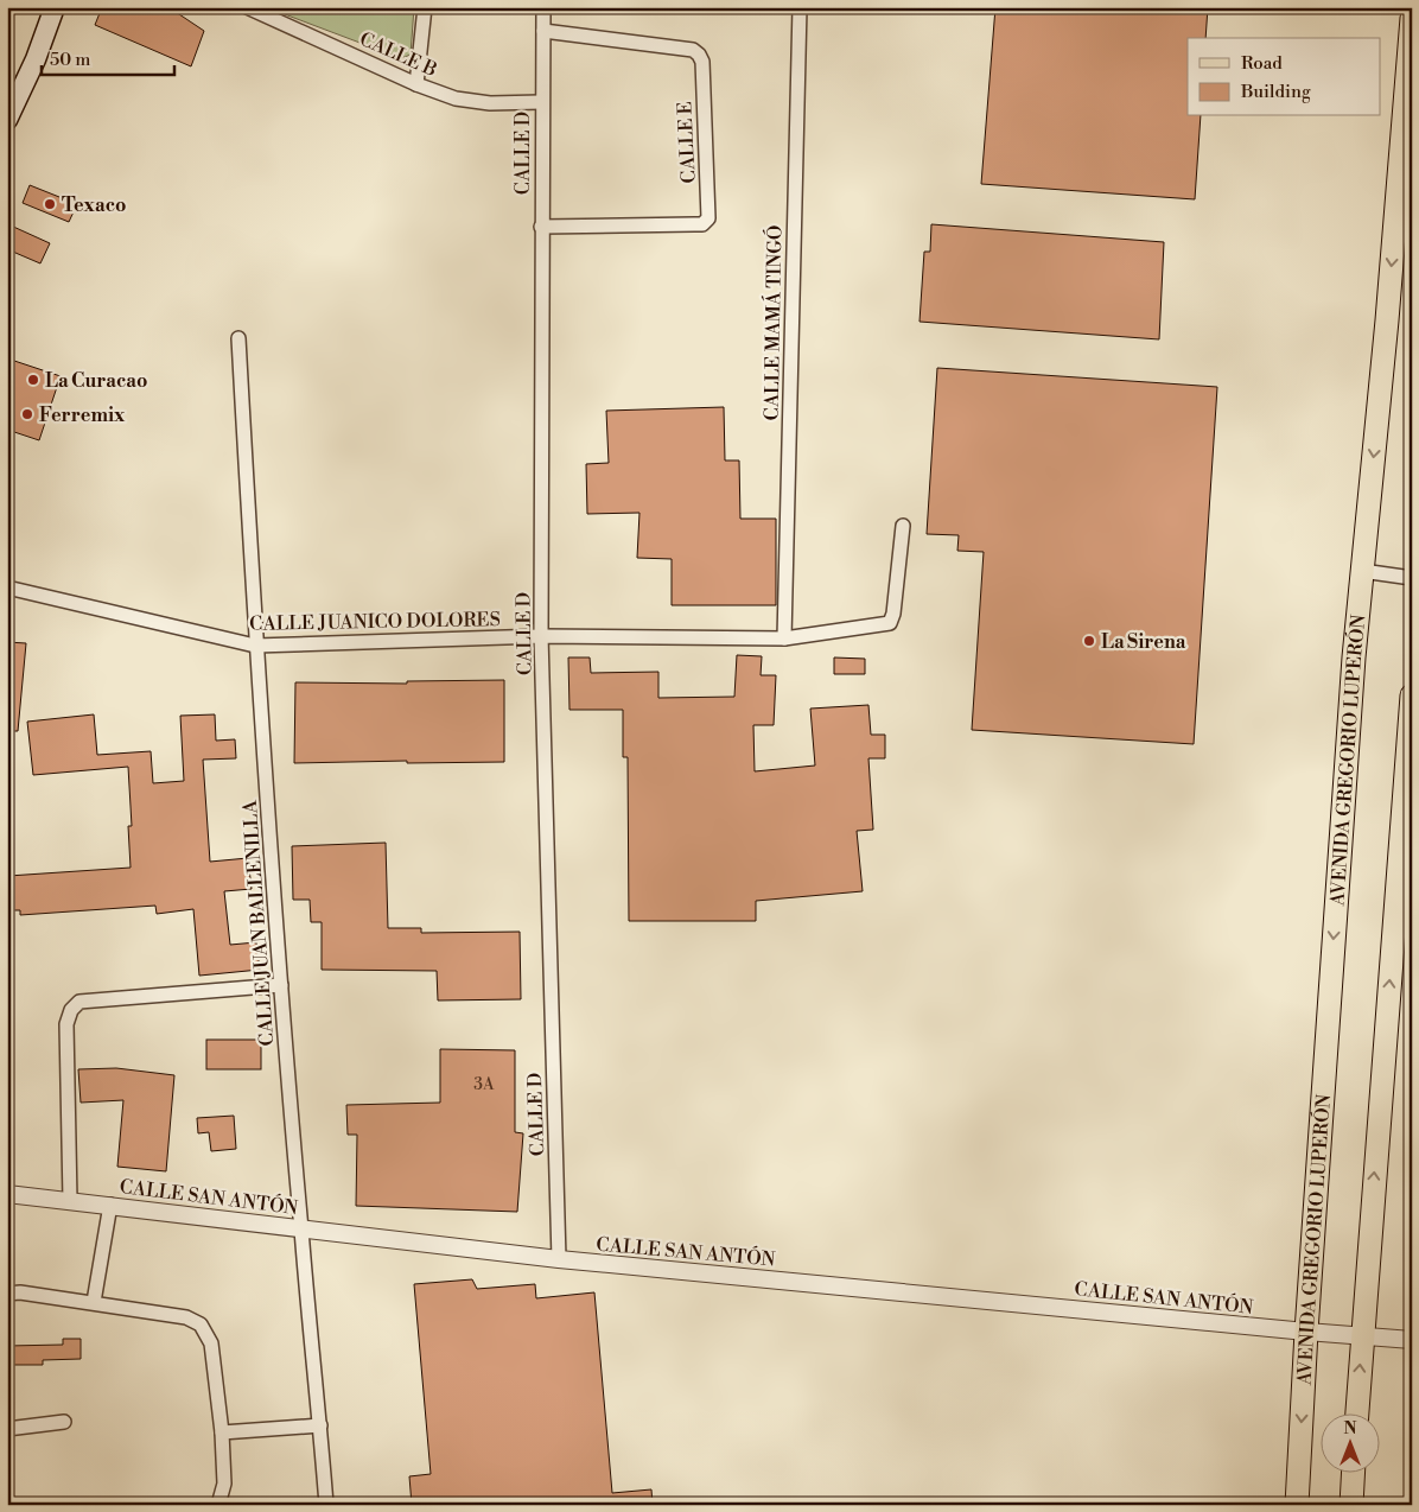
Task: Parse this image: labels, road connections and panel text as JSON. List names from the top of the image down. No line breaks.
{"streets":{"main road":["AVENIDA GREGORIO LUPERÓN"],"street":["CALLE B","CALLE E","CALLE D","CALLE MAMÁ TINGÓ","CALLE JUANICO DOLORES","CALLE JUAN BALLENILLA","CALLE SAN ANTÓN"]},"crossings":[["CALLE B","CALLE D"],["CALLE E","CALLE D"],["CALLE D","CALLE JUANICO DOLORES"],["CALLE D","CALLE SAN ANTÓN"],["CALLE MAMÁ TINGÓ","CALLE JUANICO DOLORES"],["CALLE JUANICO DOLORES","CALLE JUAN BALLENILLA"],["AVENIDA GREGORIO LUPERÓN","CALLE SAN ANTÓN"],["CALLE JUAN BALLENILLA","CALLE SAN ANTÓN"]],"places":["Texaco","La Curacao","Ferremix","La Sirena"],"house_numbers":["3A"],"legend":["Road","Building"],"scale_bar":"50 m","north":"top"}
